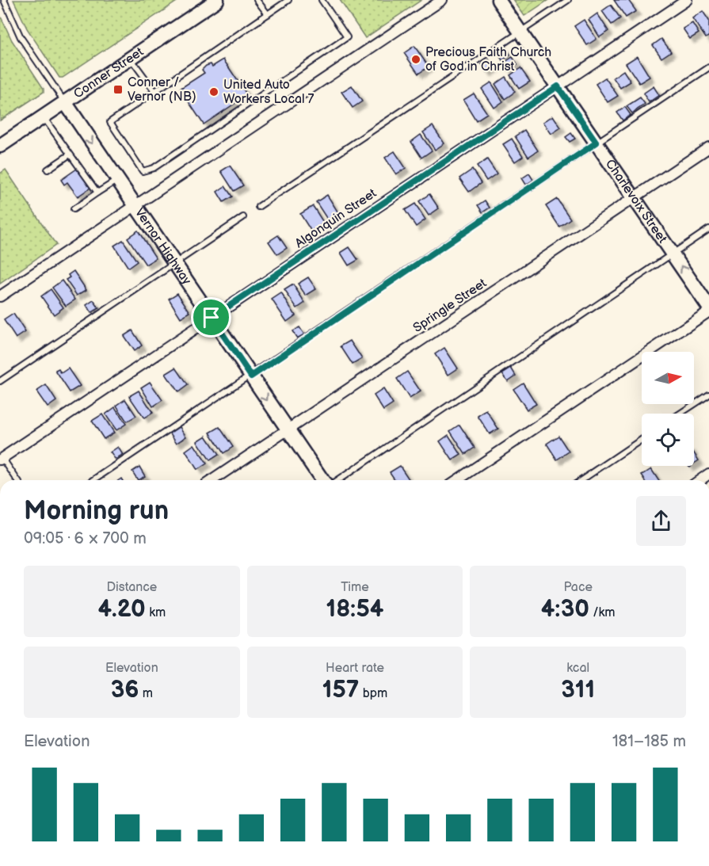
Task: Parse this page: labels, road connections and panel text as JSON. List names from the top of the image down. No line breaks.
{"streets":{"street":["Conner Street","Charlevoix Street","Algonquin Street","Vernor Highway","Springle Street"]},"crossings":[["Conner Street","Vernor Highway"],["Charlevoix Street","Algonquin Street"],["Charlevoix Street","Springle Street"],["Algonquin Street","Vernor Highway"],["Vernor Highway","Springle Street"]],"one_way":["Vernor Highway"],"places":{"other":["Precious Faith Church of God in Christ","United Auto Workers Local 7"],"transit":["Conner / Vernor (NB)"]},"north":"right","page":{"heading":["Morning run","09:05 · 6 × 700 m"],"stats":[["Distance","4.20 km"],["Time","18:54"],["Pace","4:30 /km"],["Elevation","36 m"],["Heart rate","157 bpm"],["kcal","311"]],"chart":["Elevation","181–185 m"]}}
